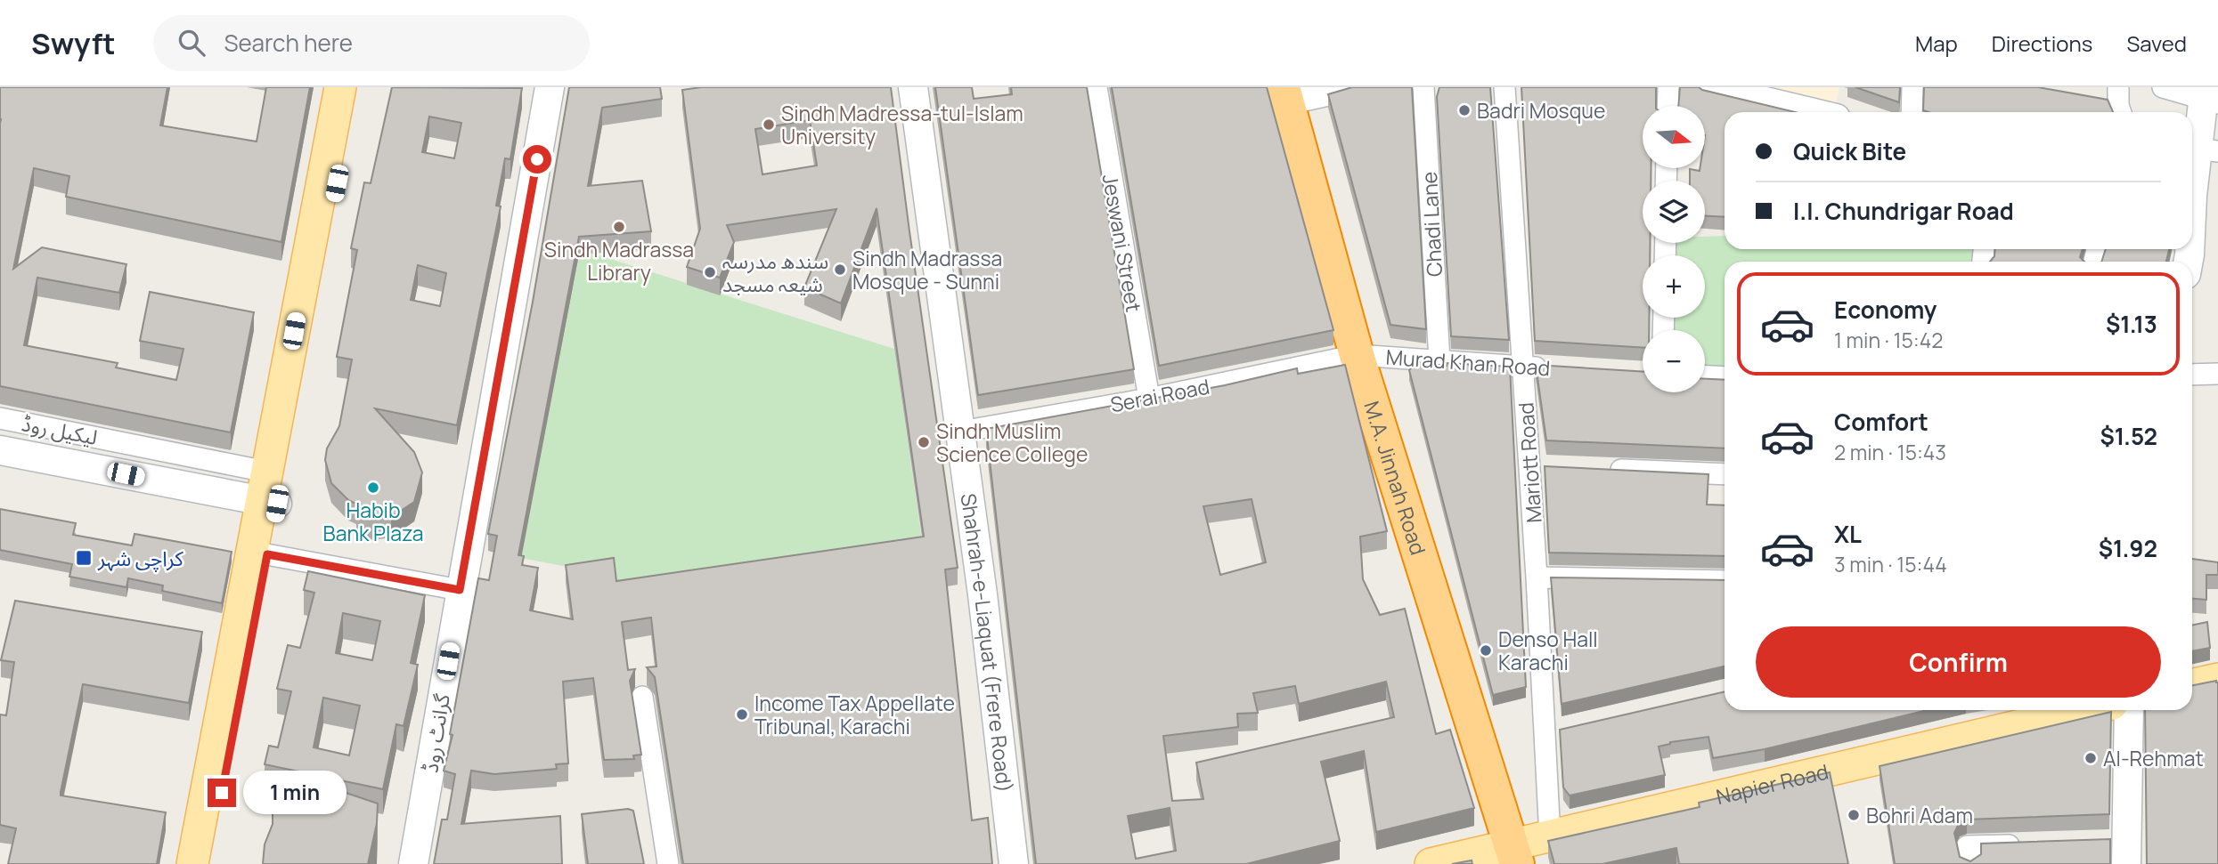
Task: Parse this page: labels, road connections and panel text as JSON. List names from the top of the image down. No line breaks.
{"streets":{"highway":["M.A. Jinnah Road"],"main road":["Napier Road"],"street":["Chadi Lane","Jeswani Street","Murad Khan Road","Serai Road","لیکیل روڈ","Mariott Road","Shahrah-e-Liaquat (Frere Road)","گرانٹ روڈ"]},"crossings":[["Chadi Lane","Murad Khan Road"],["Jeswani Street","Serai Road"],["Murad Khan Road","Serai Road"],["Murad Khan Road","Mariott Road"],["Murad Khan Road","M.A. Jinnah Road"],["Serai Road","M.A. Jinnah Road"],["Serai Road","Shahrah-e-Liaquat (Frere Road)"],["Mariott Road","Napier Road"],["M.A. Jinnah Road","Napier Road"]],"places":{"other":["Badri Mosque","Sindh Madressa-tul-Islam University","Sindh Madrassa Library","Sindh Madrassa Mosque - Sunni","سندھ مدرسہ شیعہ مسجد","Sindh Muslim Science College","Habib Bank Plaza","Denso Hall Karachi","Income Tax Appellate Tribunal, Karachi","Al-Rehmat","Bohri Adam"],"transit":["کراچی شہر"]},"north":"right","page":{"header":"Swyft","search":"Search here","nav":["Map","Directions","Saved"],"map_buttons":["+","−"],"banner":["Quick Bite","I.I. Chundrigar Road"],"list":[{"name":"Economy","note":"1 min · 15:42","value":"$1.13"},{"name":"Comfort","note":"2 min · 15:43","value":"$1.52"},{"name":"XL","note":"3 min · 15:44","value":"$1.92"}],"buttons":"Confirm","bubble":"1 min"}}
